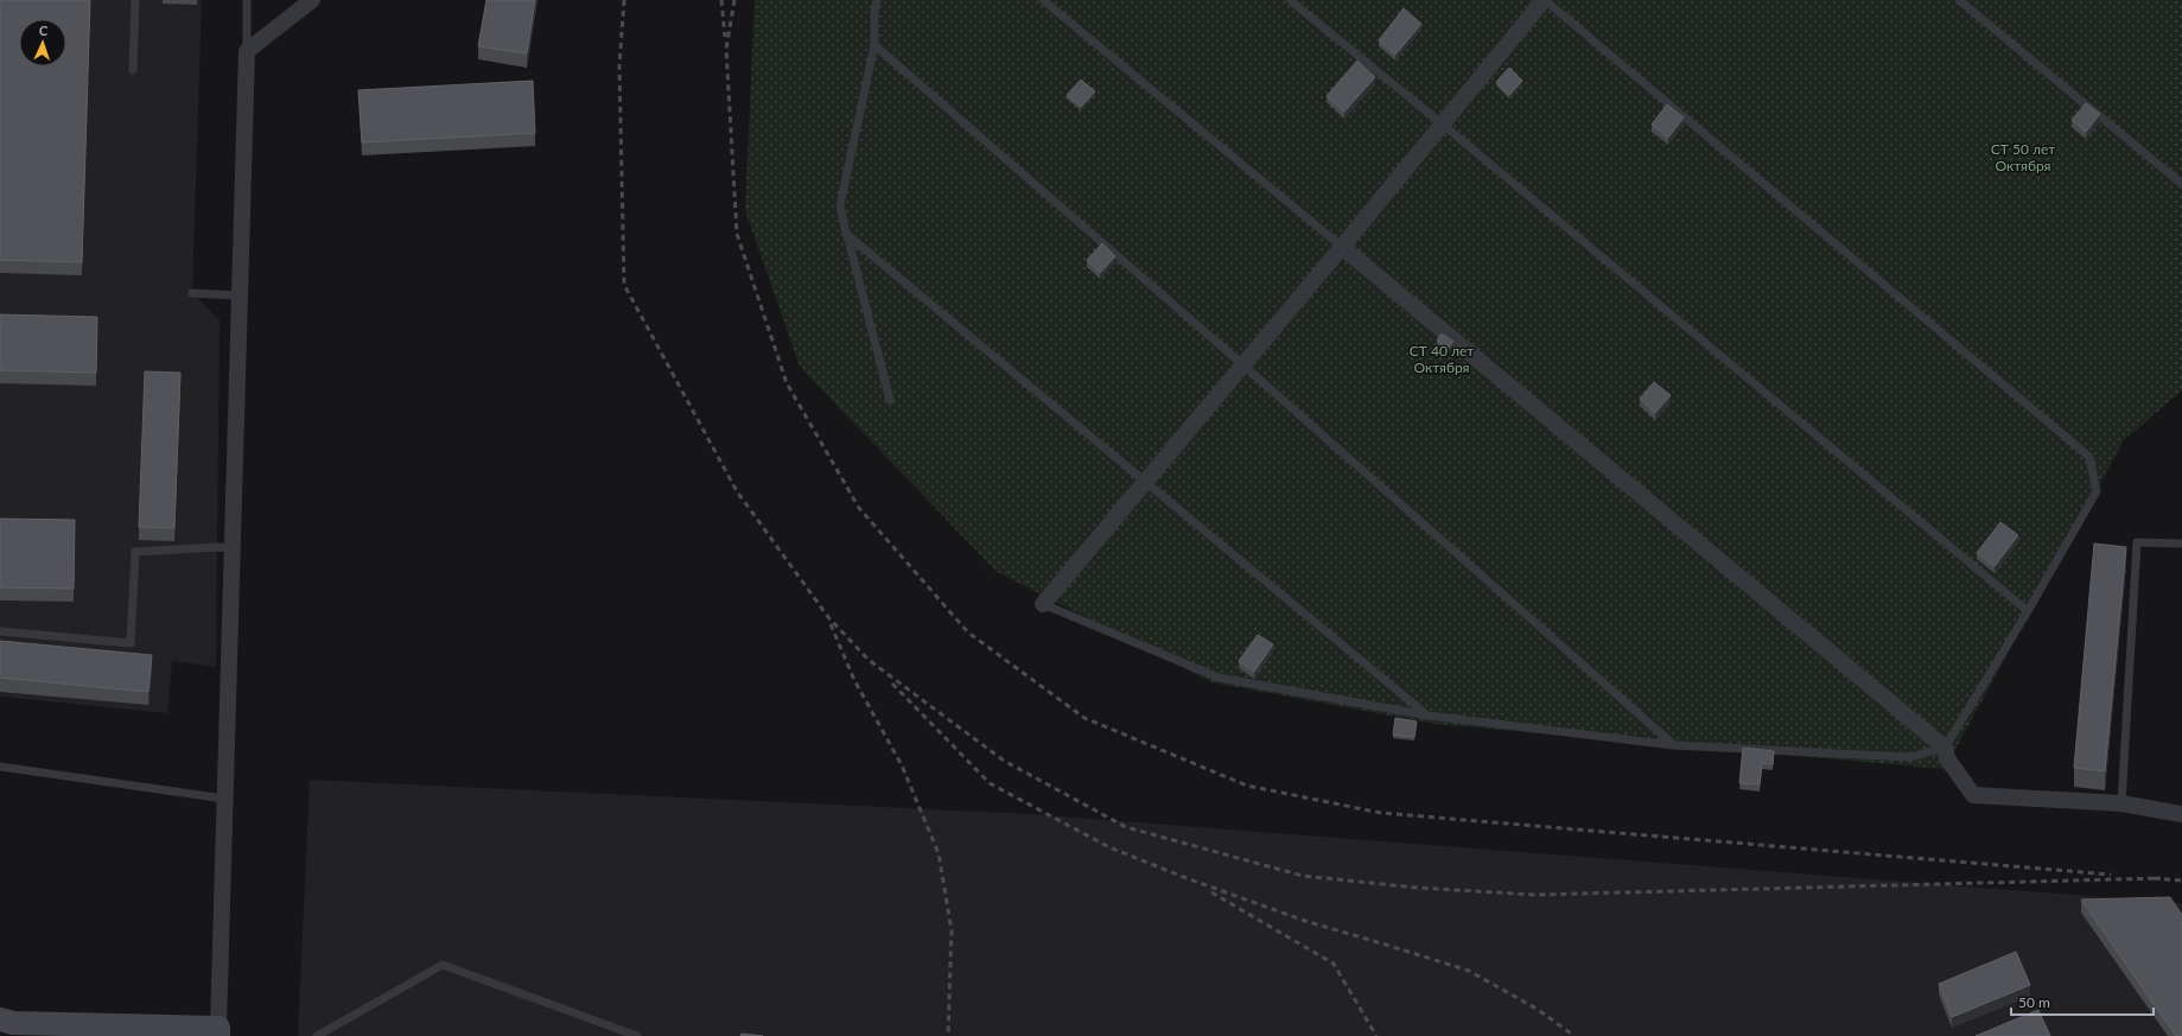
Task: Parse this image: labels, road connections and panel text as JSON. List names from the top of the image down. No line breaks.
{"parks":["СТ 50 лет Октября","СТ 40 лет Октября"],"scale_bar":"50 m","north":"top"}
